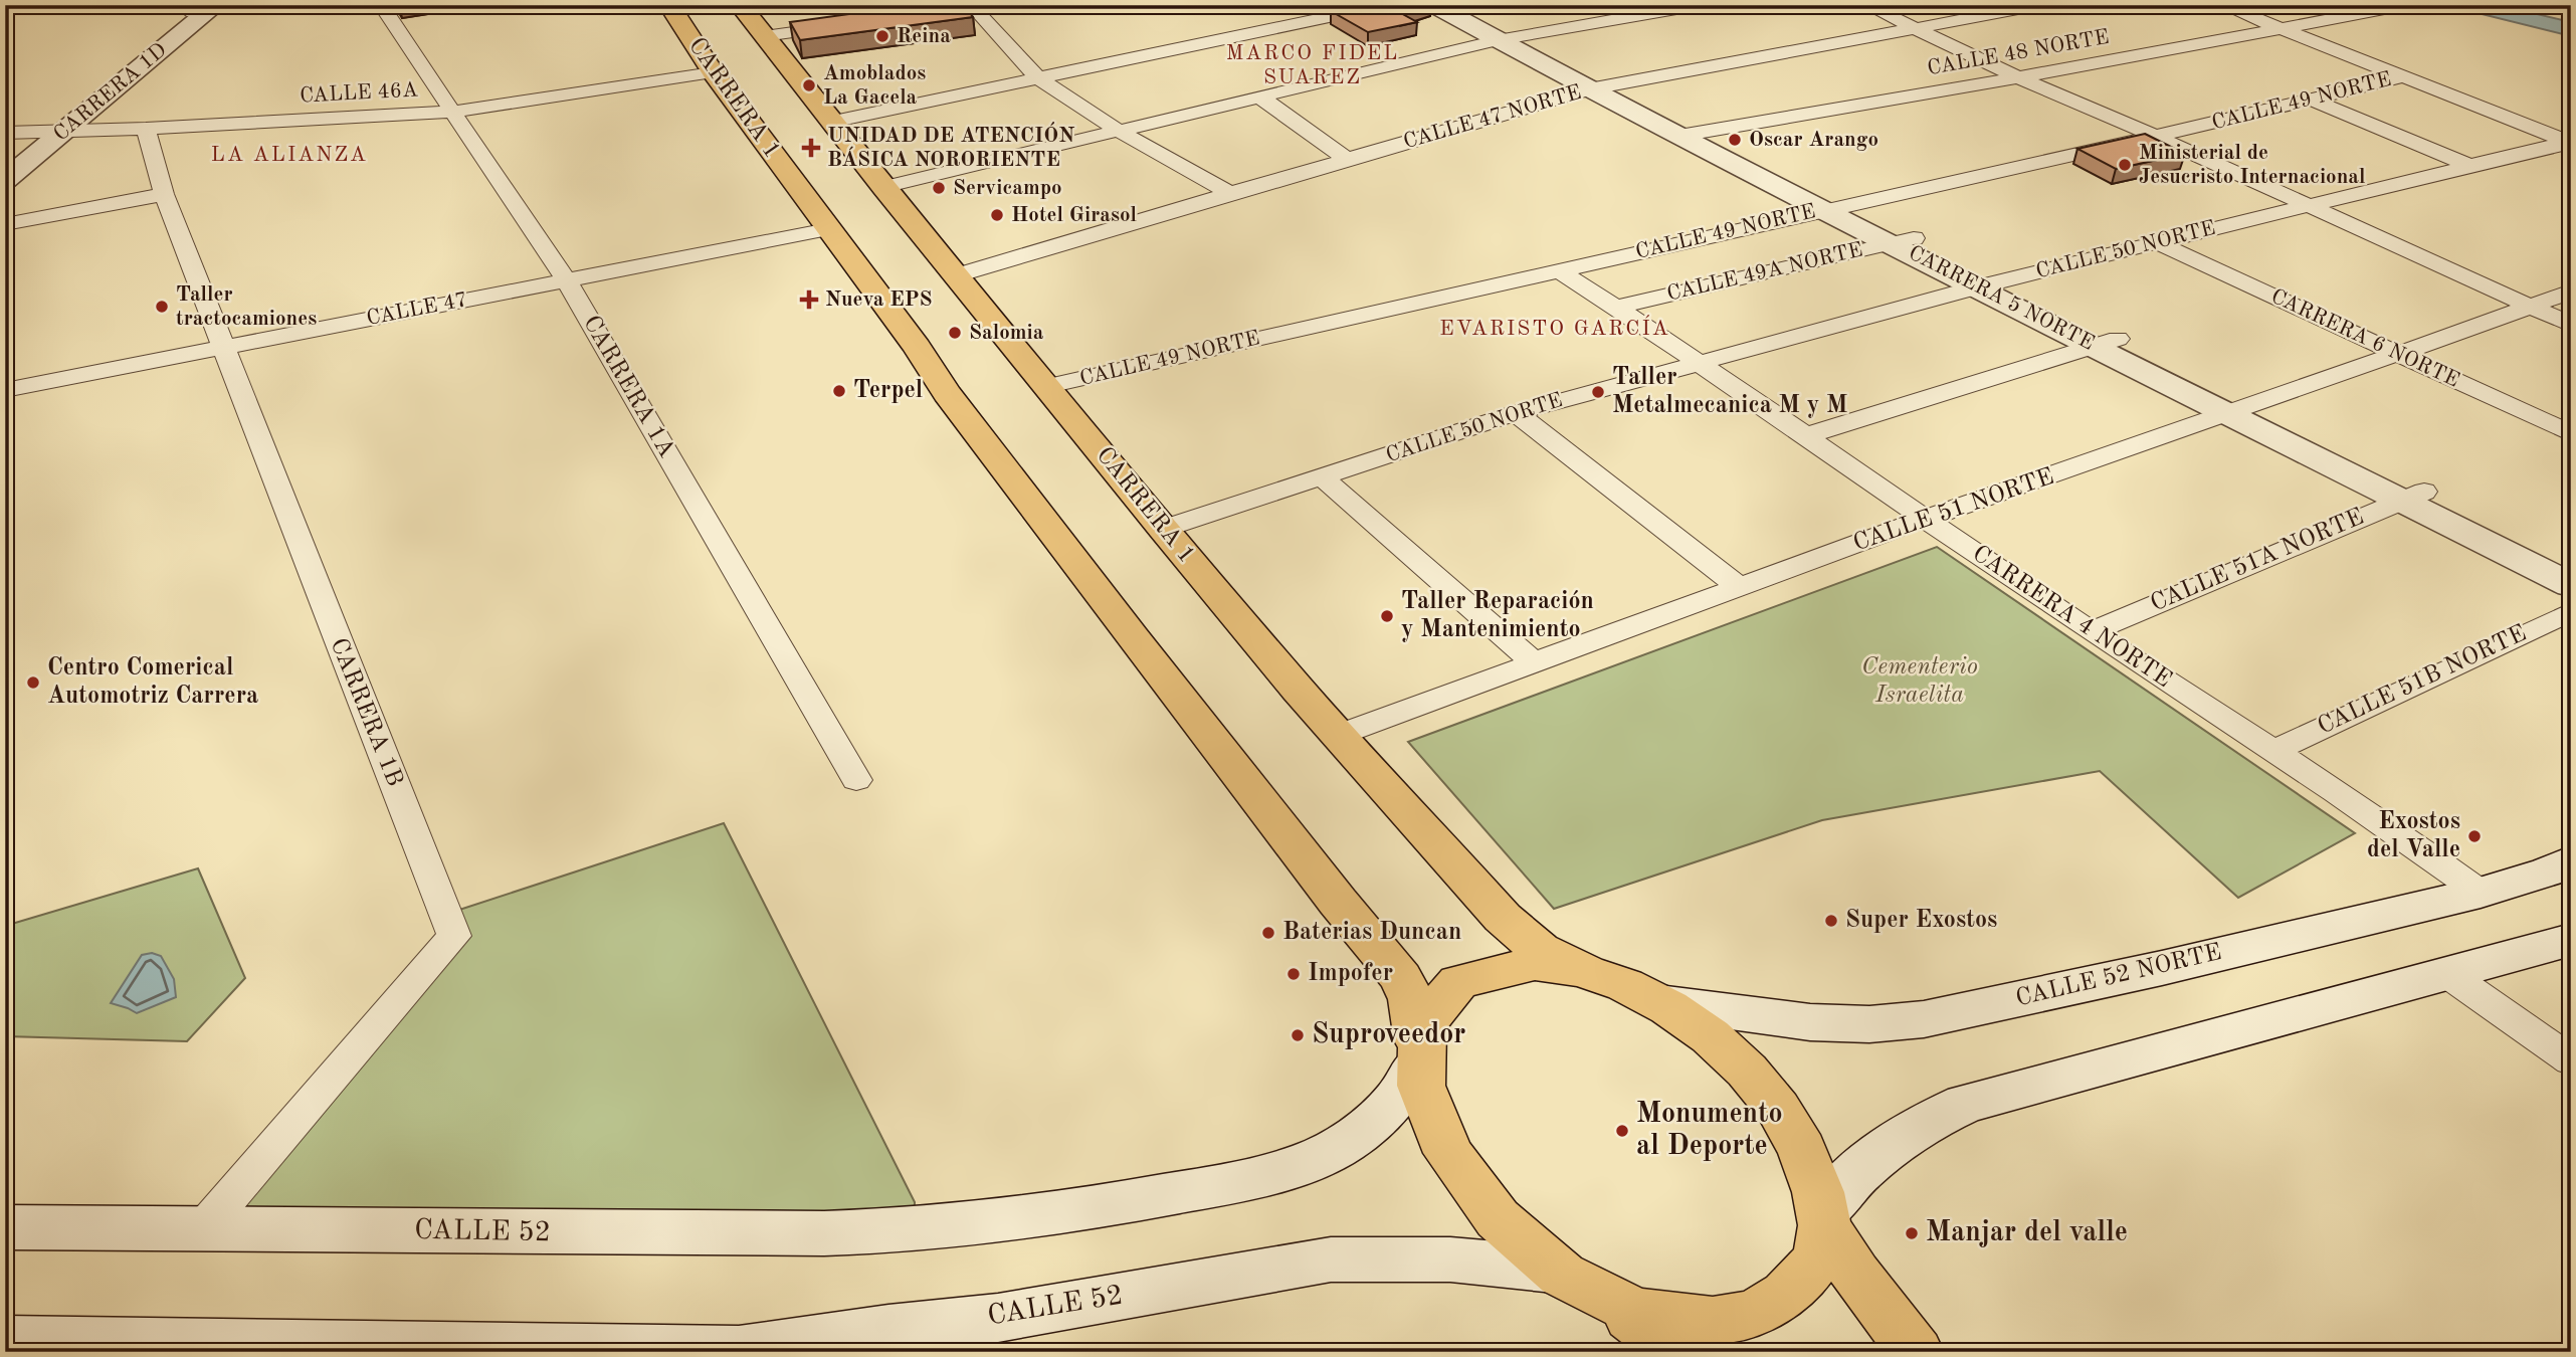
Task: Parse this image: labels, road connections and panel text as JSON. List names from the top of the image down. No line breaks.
{"streets":{"main road":["CARRERA 1D","CARRERA 1","CARRERA 5 NORTE","CALLE 52 NORTE","CALLE 52"],"street":["CALLE 48 NORTE","CALLE 46A","CALLE 49 NORTE","CALLE 47 NORTE","CALLE 50 NORTE","CALLE 49A NORTE","CALLE 47","CARRERA 6 NORTE","CARRERA 1A","CALLE 51 NORTE","CALLE 51A NORTE","CARRERA 4 NORTE","CALLE 51B NORTE","CARRERA 1B"]},"crossings":[["CALLE 48 NORTE","CARRERA 5 NORTE"],["CARRERA 1D","CALLE 46A"],["CALLE 46A","CARRERA 1"],["CALLE 46A","CARRERA 1A"],["CALLE 46A","CARRERA 1B"],["CARRERA 1","CALLE 49 NORTE"],["CARRERA 1","CALLE 47 NORTE"],["CARRERA 1","CALLE 50 NORTE"],["CARRERA 1","CALLE 47"],["CARRERA 1","CALLE 51 NORTE"],["CARRERA 1","CALLE 52"],["CALLE 49 NORTE","CARRERA 5 NORTE"],["CALLE 49 NORTE","CARRERA 4 NORTE"],["CALLE 47 NORTE","CARRERA 5 NORTE"],["CALLE 50 NORTE","CARRERA 5 NORTE"],["CALLE 50 NORTE","CARRERA 6 NORTE"],["CALLE 50 NORTE","CARRERA 4 NORTE"],["CALLE 49A NORTE","CARRERA 5 NORTE"],["CALLE 49A NORTE","CARRERA 4 NORTE"],["CARRERA 5 NORTE","CALLE 51 NORTE"],["CARRERA 5 NORTE","CALLE 51A NORTE"],["CALLE 47","CARRERA 1A"],["CALLE 47","CARRERA 1B"],["CARRERA 6 NORTE","CALLE 51 NORTE"],["CALLE 51 NORTE","CARRERA 4 NORTE"],["CALLE 51A NORTE","CARRERA 4 NORTE"],["CARRERA 4 NORTE","CALLE 51B NORTE"],["CARRERA 4 NORTE","CALLE 52 NORTE"],["CARRERA 1B","CALLE 52"]],"districts":["MARCO FIDEL SUAREZ","LA ALIANZA","EVARISTO GARCÍA"],"parks":["Cementerio Israelita"],"places":{"other":["Reina","Amoblados La Gacela","Oscar Arango","Ministerial de Jesucristo Internacional","Servicampo","Hotel Girasol","Taller tractocamiones","Salomia","Terpel","Taller Metalmecanica M y M","Taller Reparación y Mantenimiento","Centro Comerical Automotriz Carrera","Exostos del Valle","Super Exostos","Baterias Duncan","Impofer","Suproveedor","Monumento al Deporte","Manjar del valle"],"health":["UNIDAD DE ATENCIÓN BÁSICA NORORIENTE","Nueva EPS"]}}
